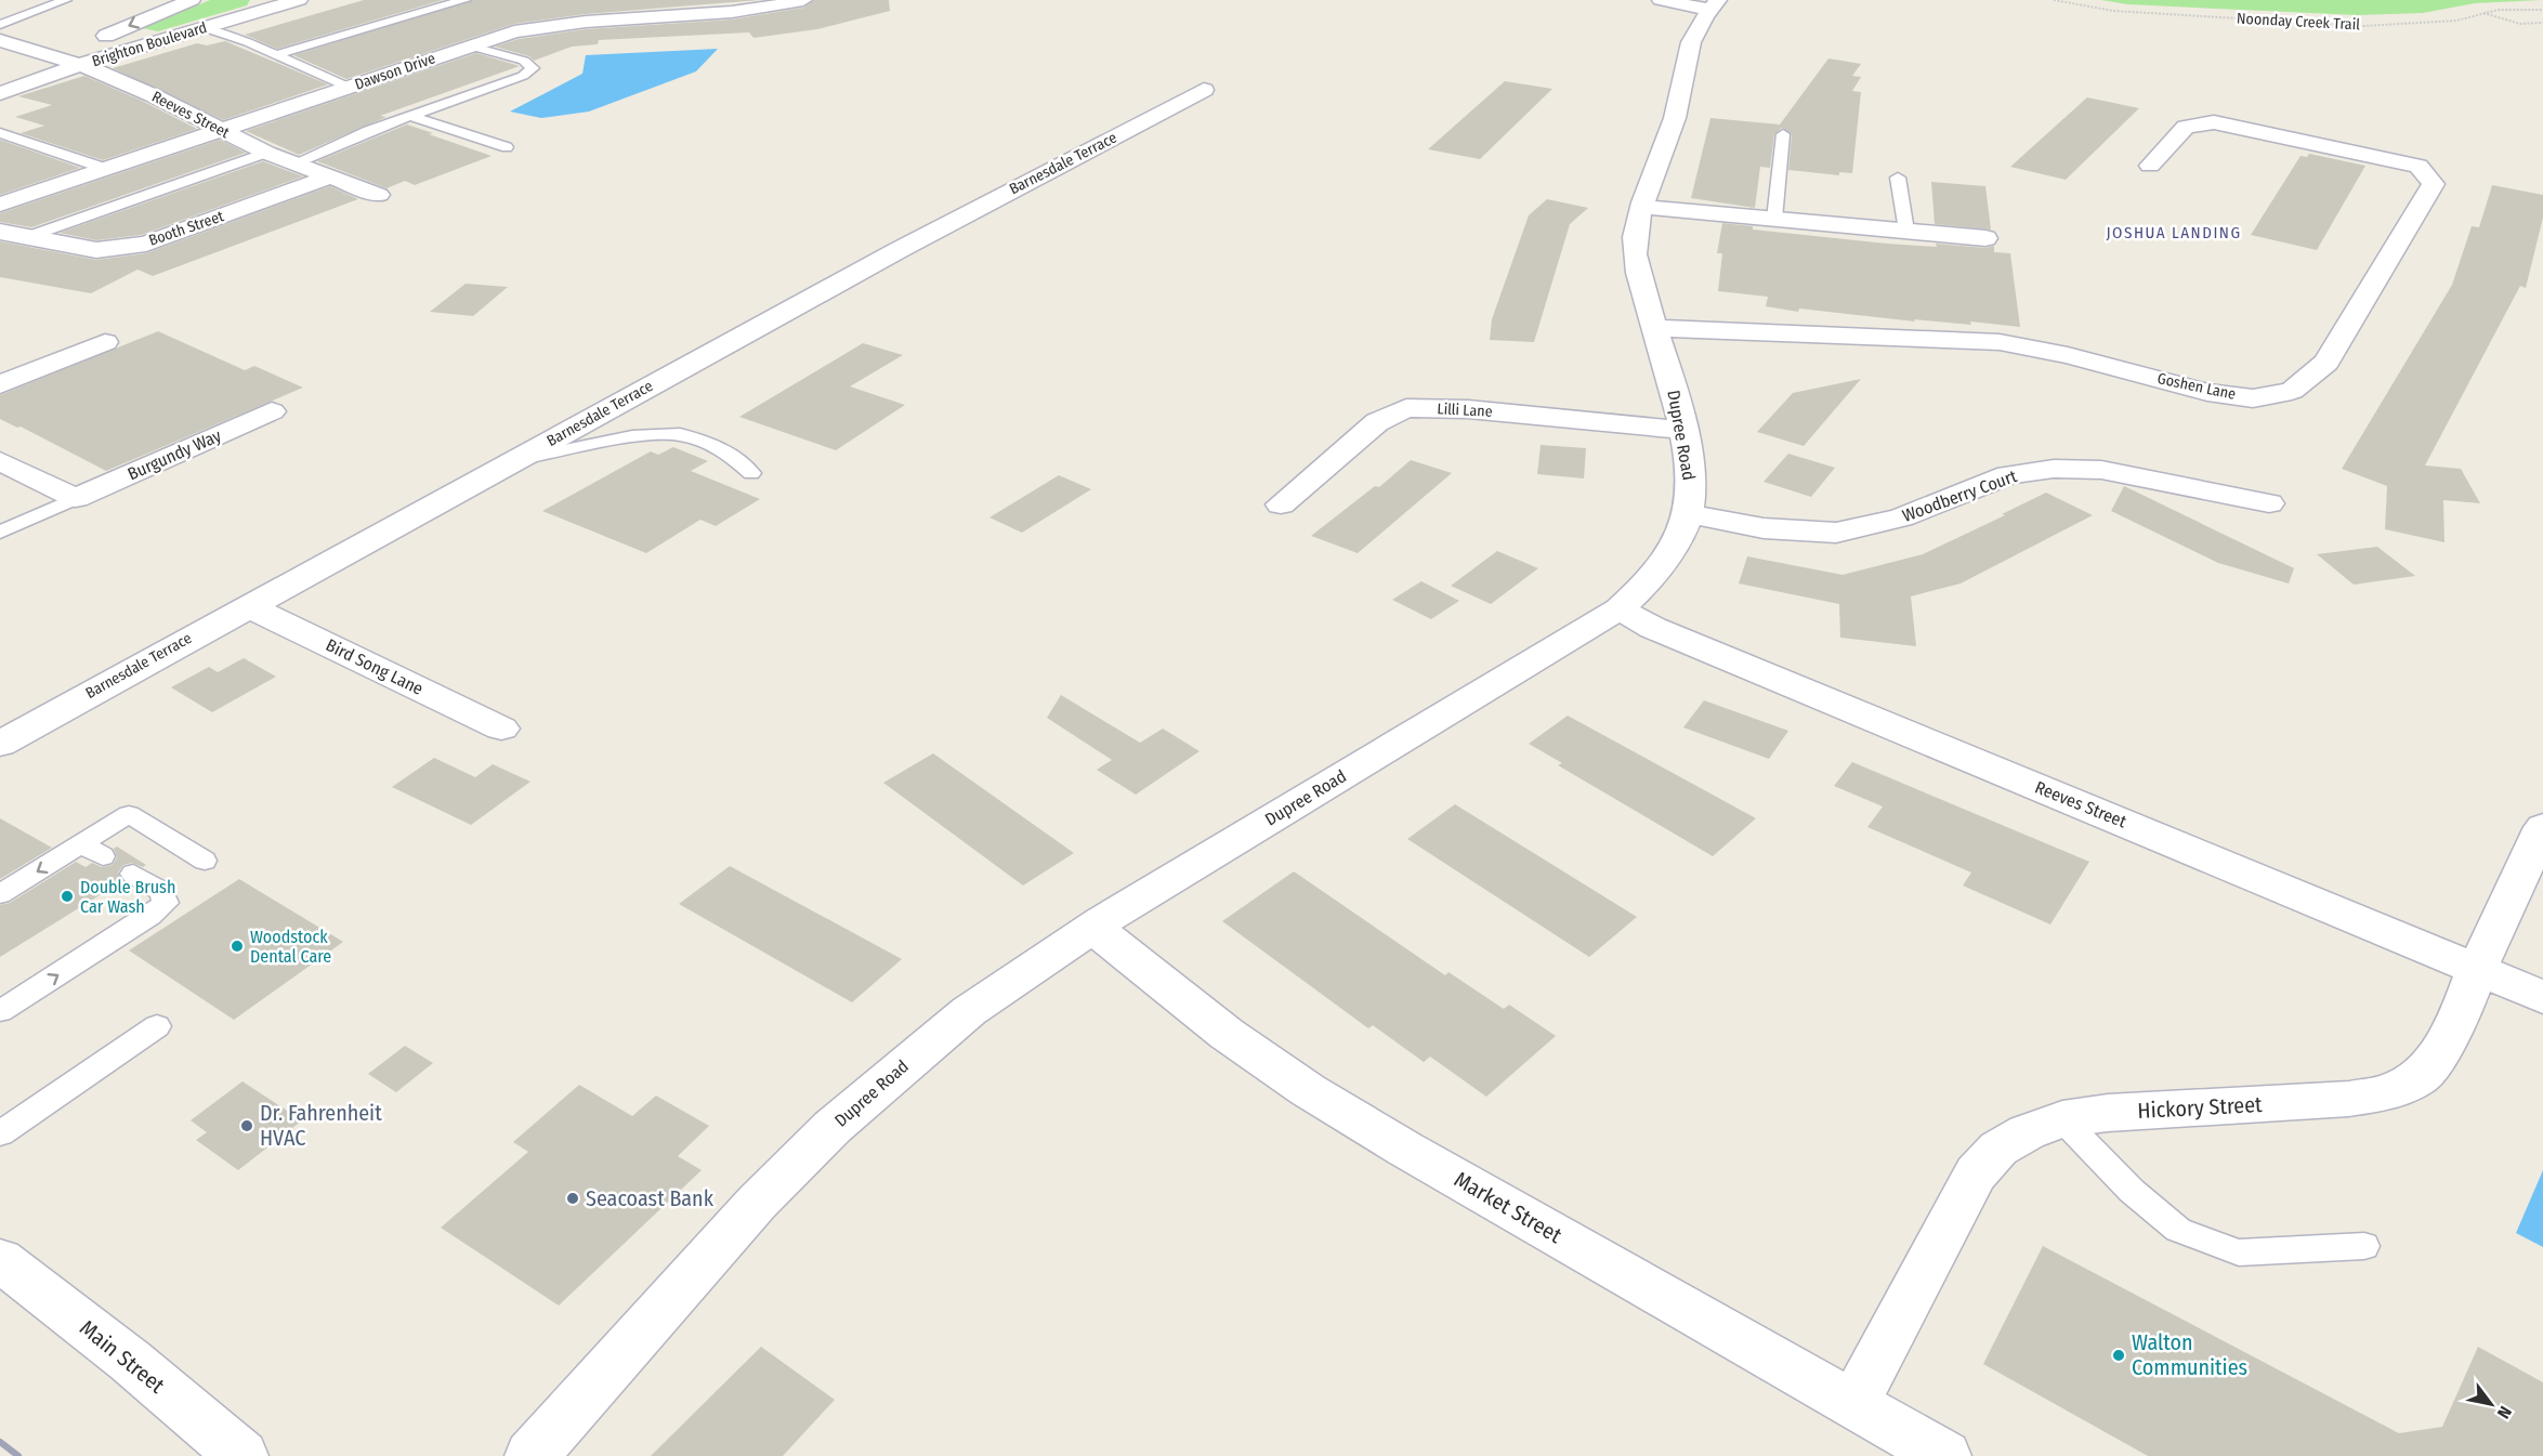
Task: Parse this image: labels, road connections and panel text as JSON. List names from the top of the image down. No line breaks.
{"streets":{"street":["Brighton Boulevard","Dawson Drive","Reeves Street","Barnesdale Terrace","Booth Street","Goshen Lane","Lilli Lane","Dupree Road","Burgundy Way","Woodberry Court","Bird Song Lane","Hickory Street","Market Street","Main Street"],"path":["Noonday Creek Trail"]},"crossings":[["Brighton Boulevard","Reeves Street"],["Dawson Drive","Reeves Street"],["Reeves Street","Booth Street"],["Reeves Street","Dupree Road"],["Reeves Street","Hickory Street"],["Barnesdale Terrace","Bird Song Lane"],["Goshen Lane","Dupree Road"],["Lilli Lane","Dupree Road"],["Dupree Road","Woodberry Court"],["Dupree Road","Market Street"],["Hickory Street","Market Street"]],"districts":["JOSHUA LANDING"],"places":["Double Brush Car Wash","Woodstock Dental Care","Dr. Fahrenheit HVAC","Seacoast Bank","Walton Communities"],"north":"bottom right"}
